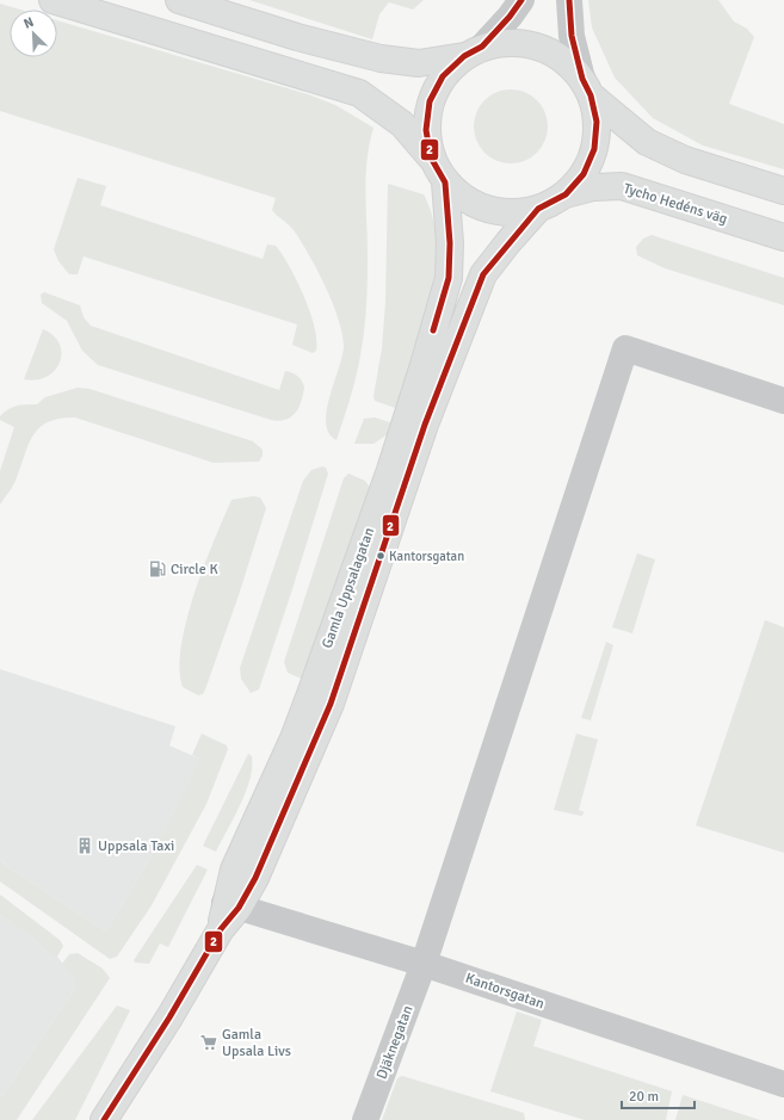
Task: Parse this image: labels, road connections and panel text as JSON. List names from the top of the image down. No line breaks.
{"streets":{"main road":["Tycho Hedéns väg","Gamla Uppsalagatan"],"street":["Kantorsgatan","Djäknegatan"]},"crossings":[["Tycho Hedéns väg","Gamla Uppsalagatan"],["Gamla Uppsalagatan","Kantorsgatan"],["Kantorsgatan","Djäknegatan"]],"places":{"other":["Kantorsgatan"],"fuel station":["Circle K"],"building":["Uppsala Taxi"],"supermarket":["Gamla Upsala Livs"]},"lines":["transit line 2"],"scale_bar":"20 m","north":"top left"}
